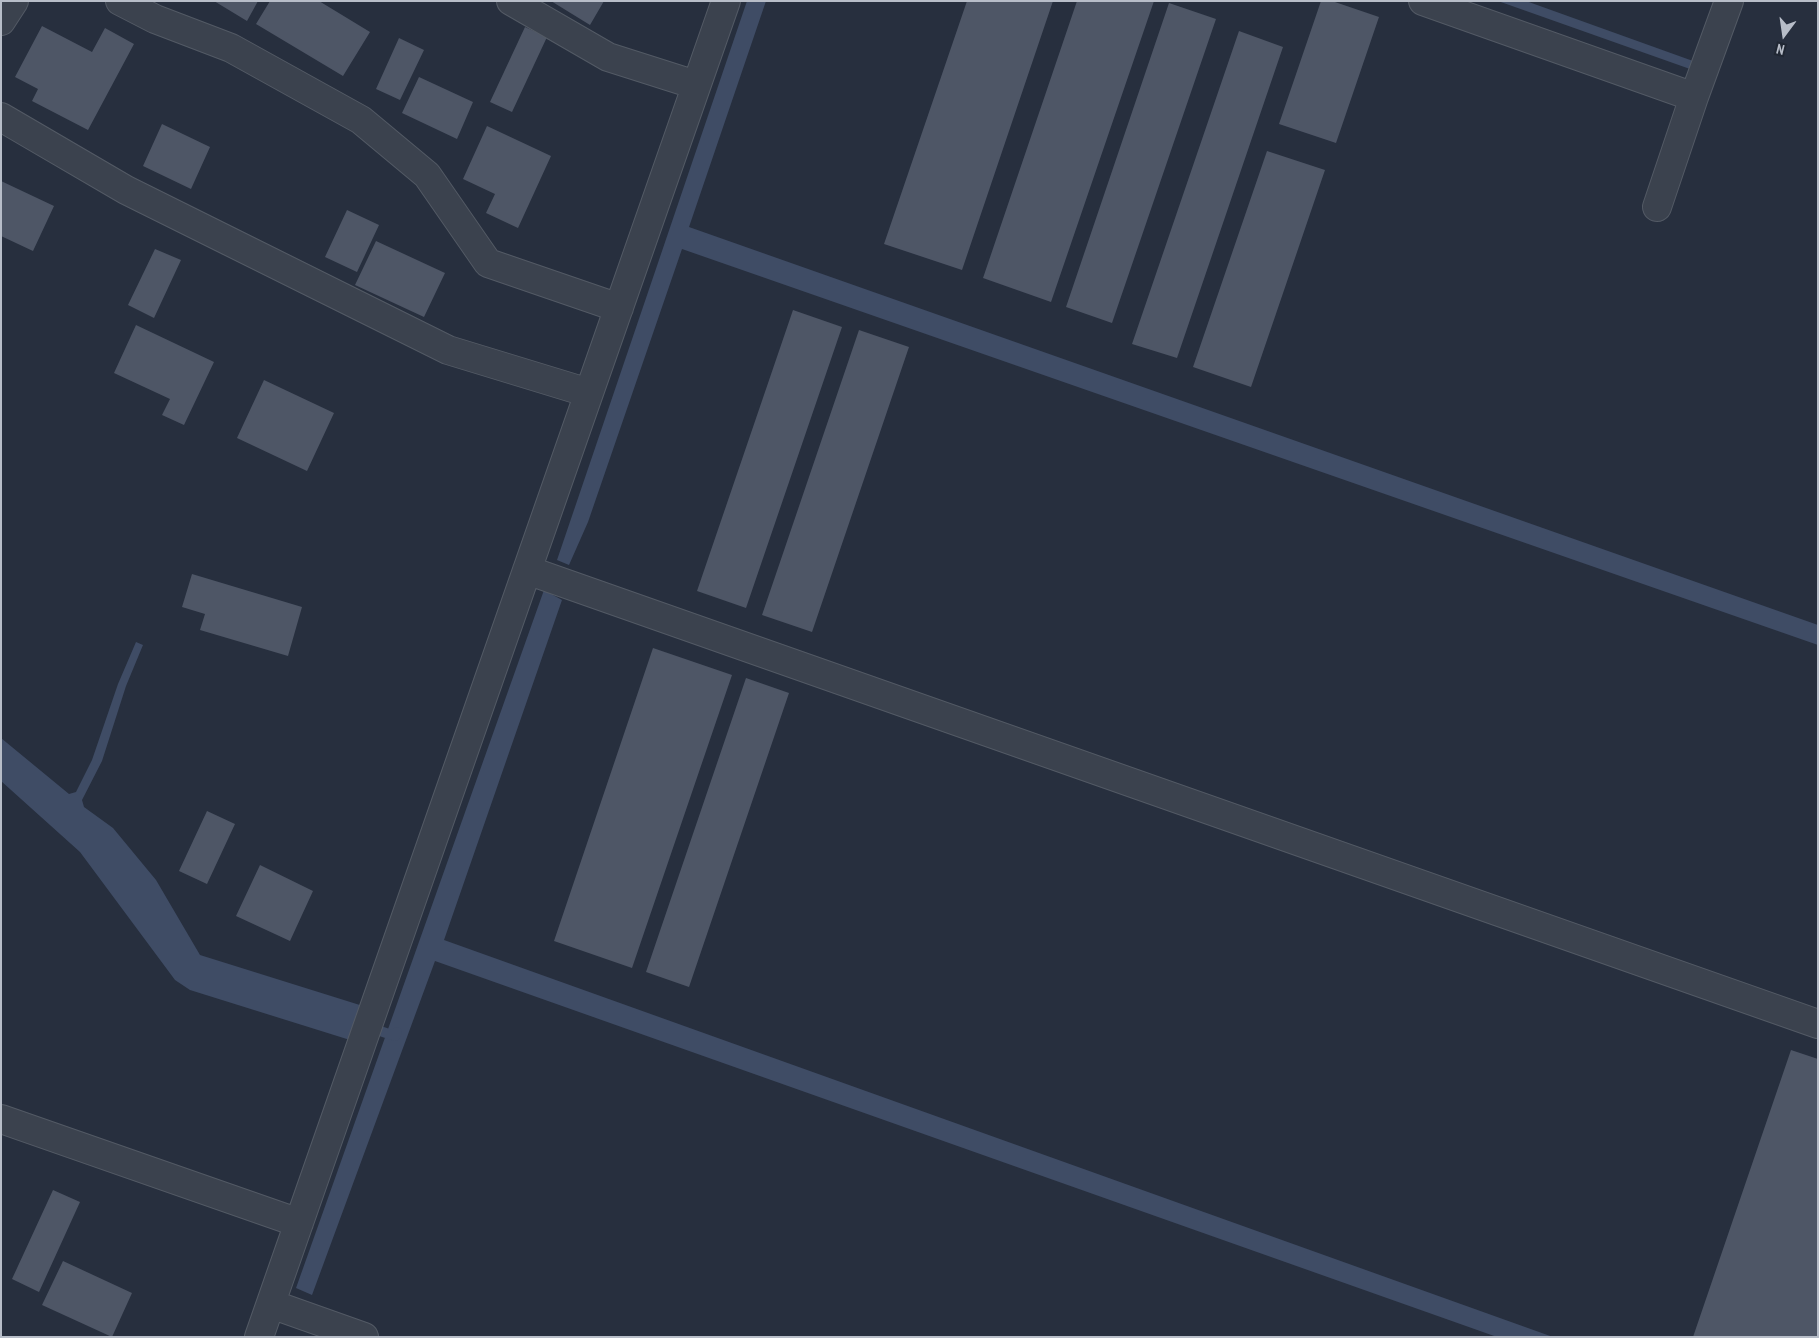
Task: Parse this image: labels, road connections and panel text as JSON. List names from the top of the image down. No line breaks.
{"north":"bottom"}
